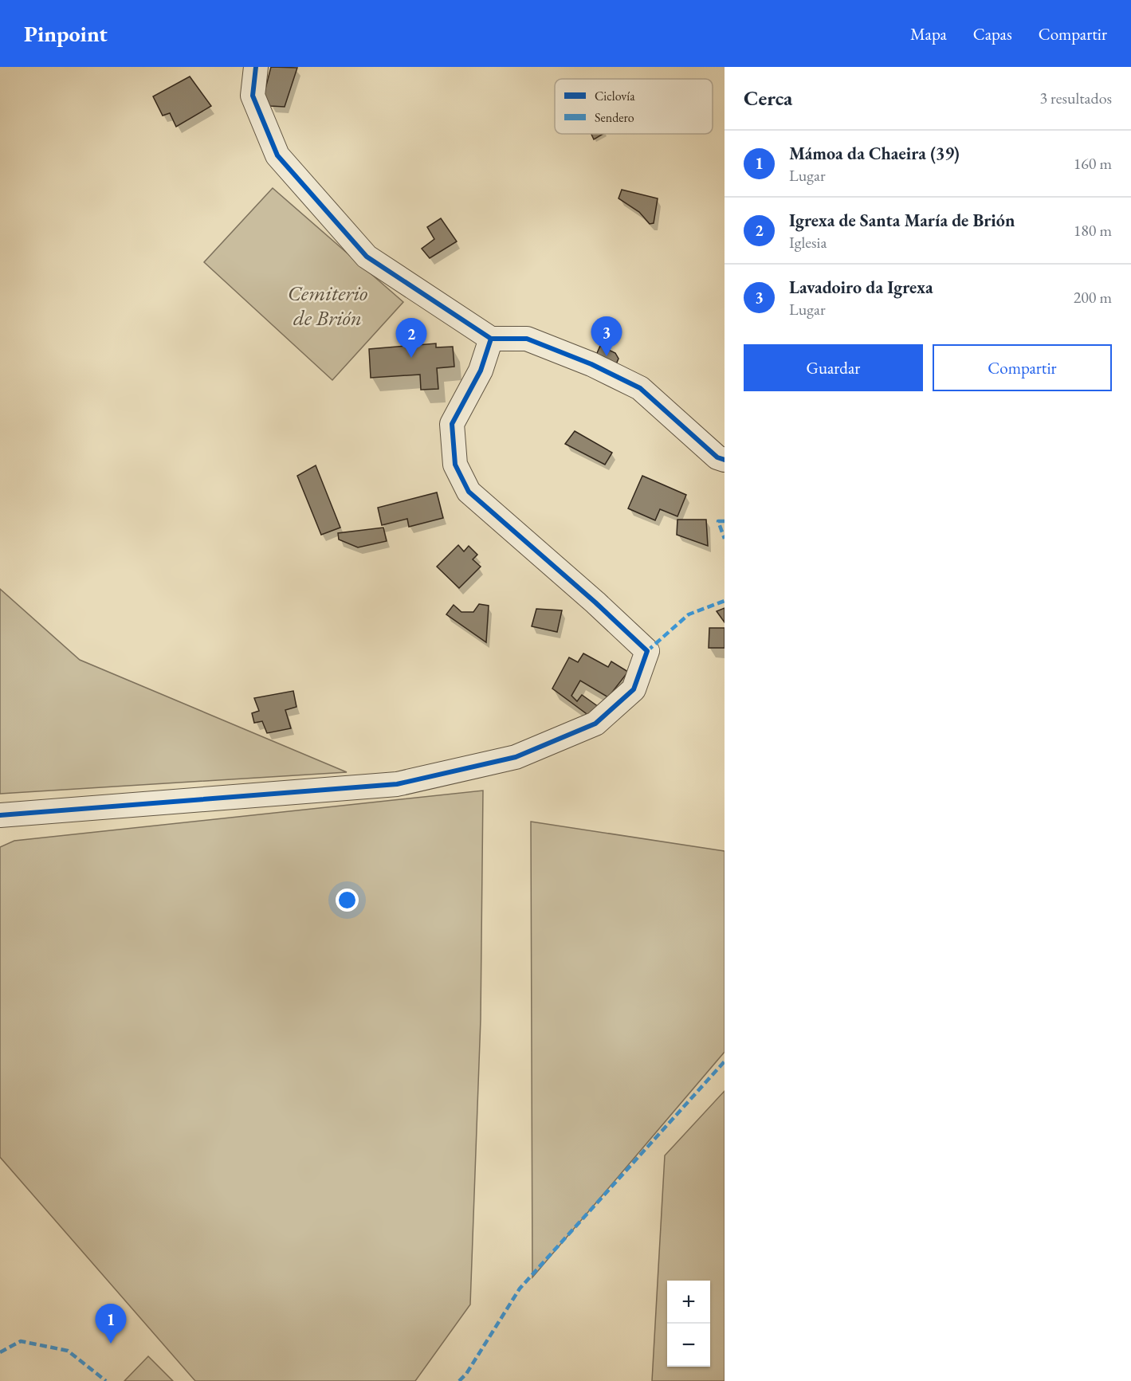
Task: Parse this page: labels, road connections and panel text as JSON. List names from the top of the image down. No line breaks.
{"parks":["Cemiterio de Brión"],"legend":["Ciclovía","Sendero"],"page":{"header":"Pinpoint","nav":["Mapa","Capas","Compartir"],"heading":["Cerca","3 resultados"],"list":[{"mark":"1","name":"Mámoa da Chaeira (39)","note":"Lugar","value":"160 m"},{"mark":"2","name":"Igrexa de Santa María de Brión","note":"Iglesia","value":"180 m"},{"mark":"3","name":"Lavadoiro da Igrexa","note":"Lugar","value":"200 m"}],"pins":["3","2","1"],"buttons":["Guardar","Compartir"],"map_buttons":["+","−"]}}
